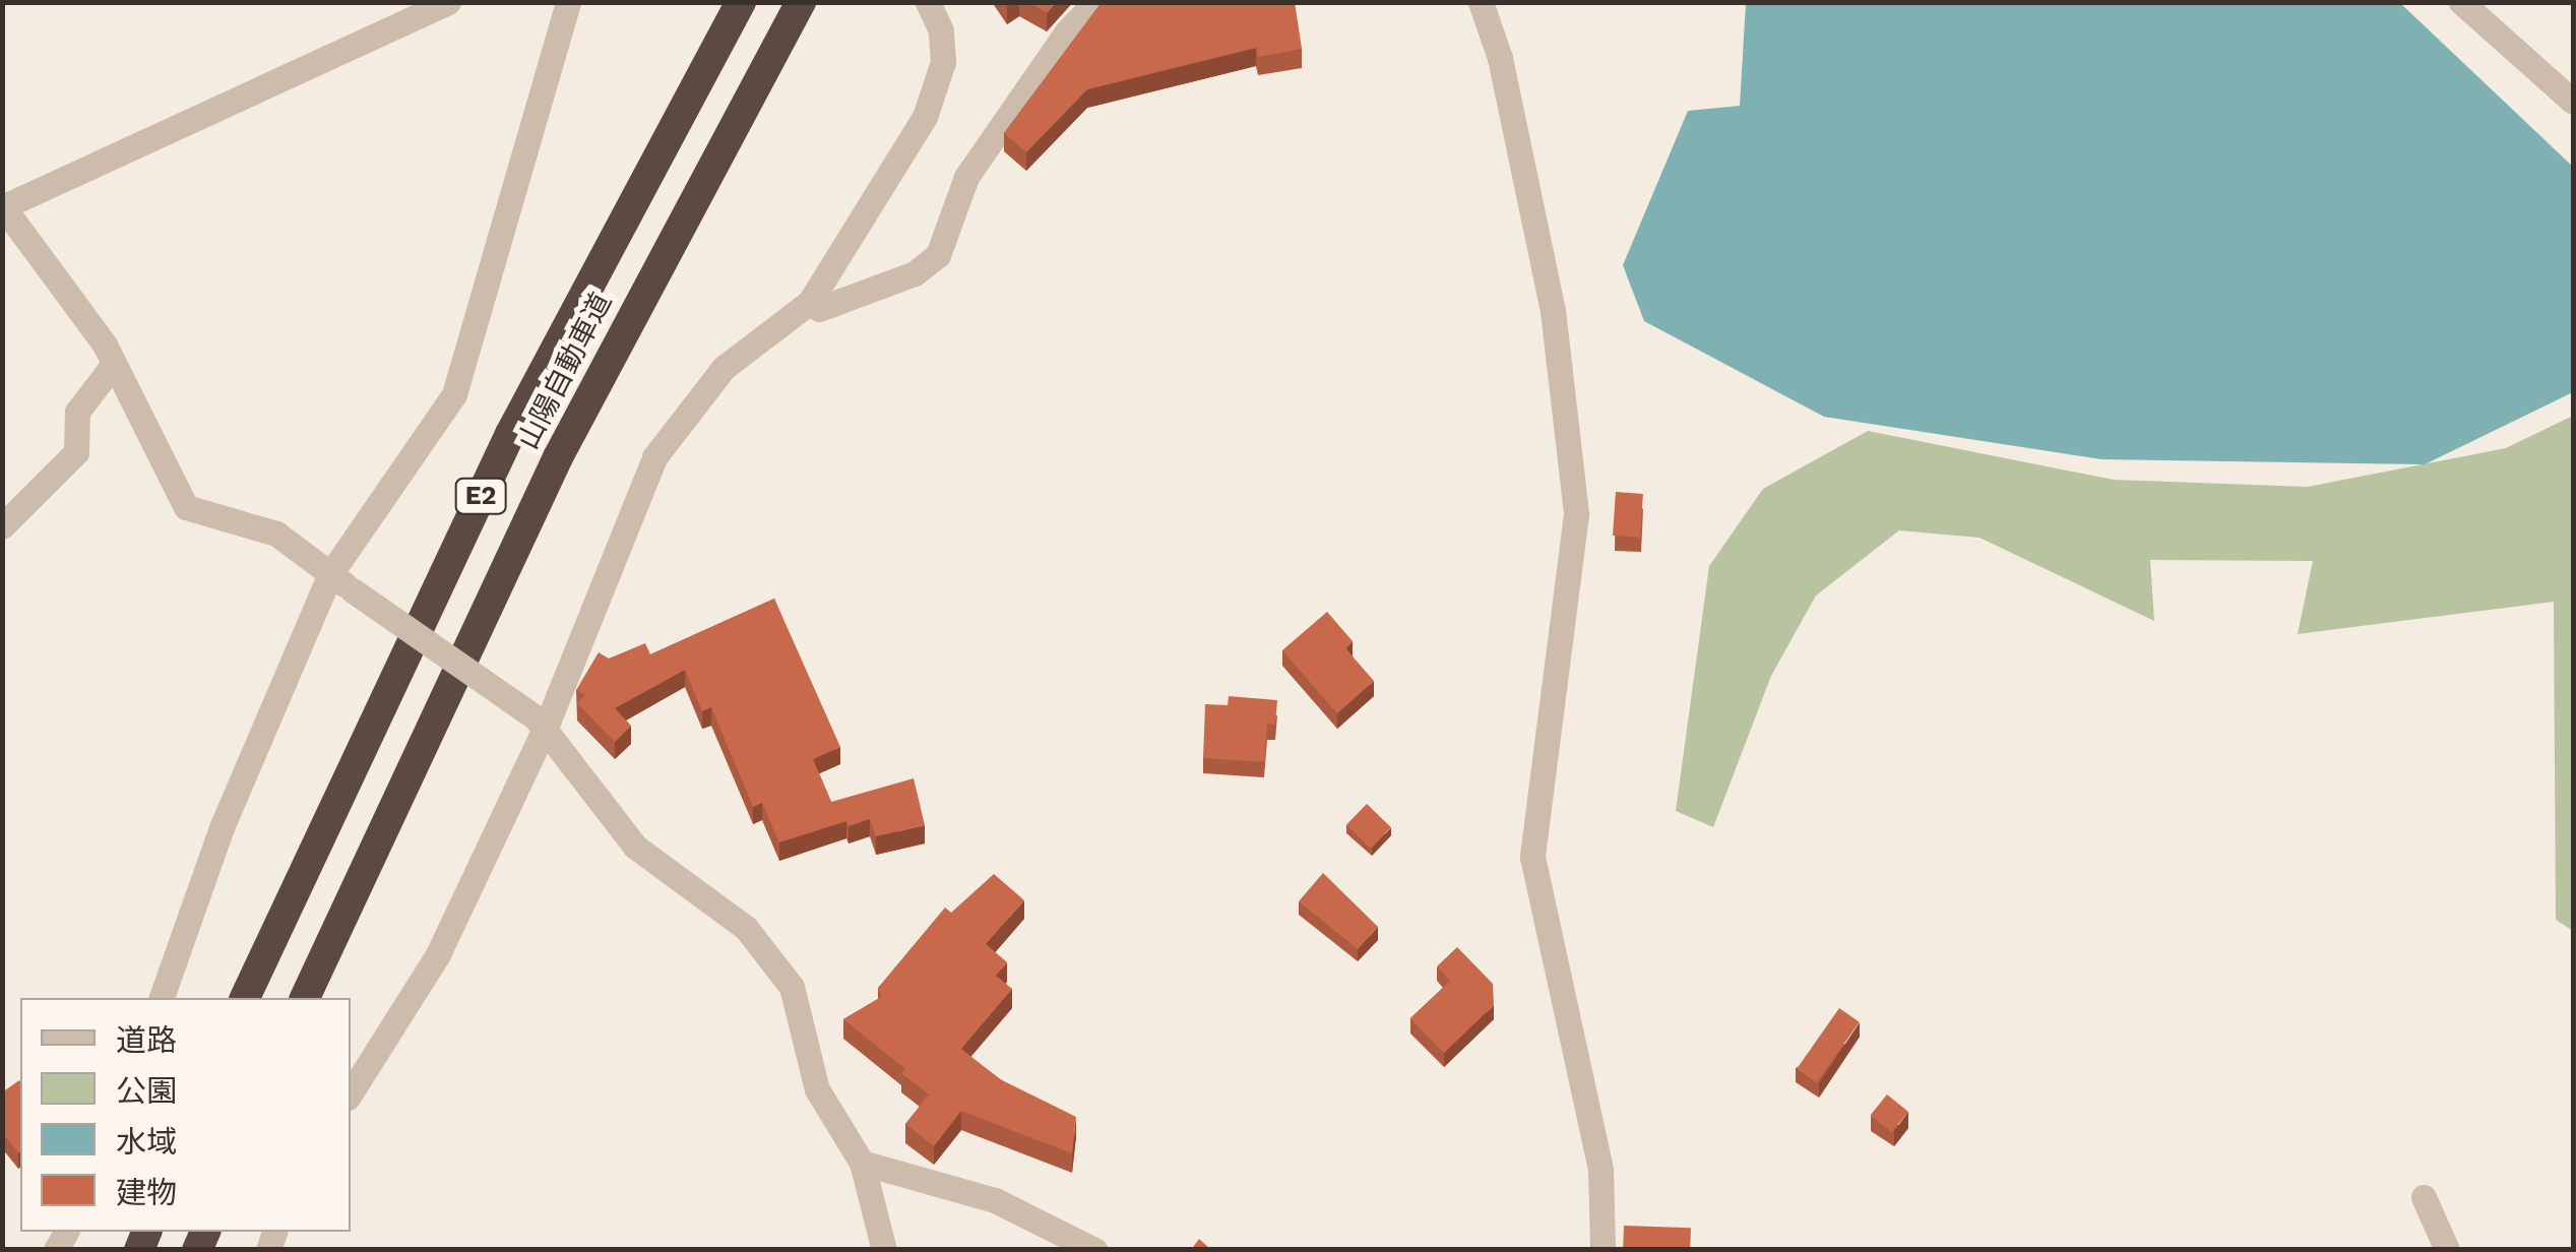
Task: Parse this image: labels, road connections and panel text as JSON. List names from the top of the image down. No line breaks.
{"streets":{"highway":["山陽自動車道","E2"]},"legend":["道路","公園","水域","建物"]}
